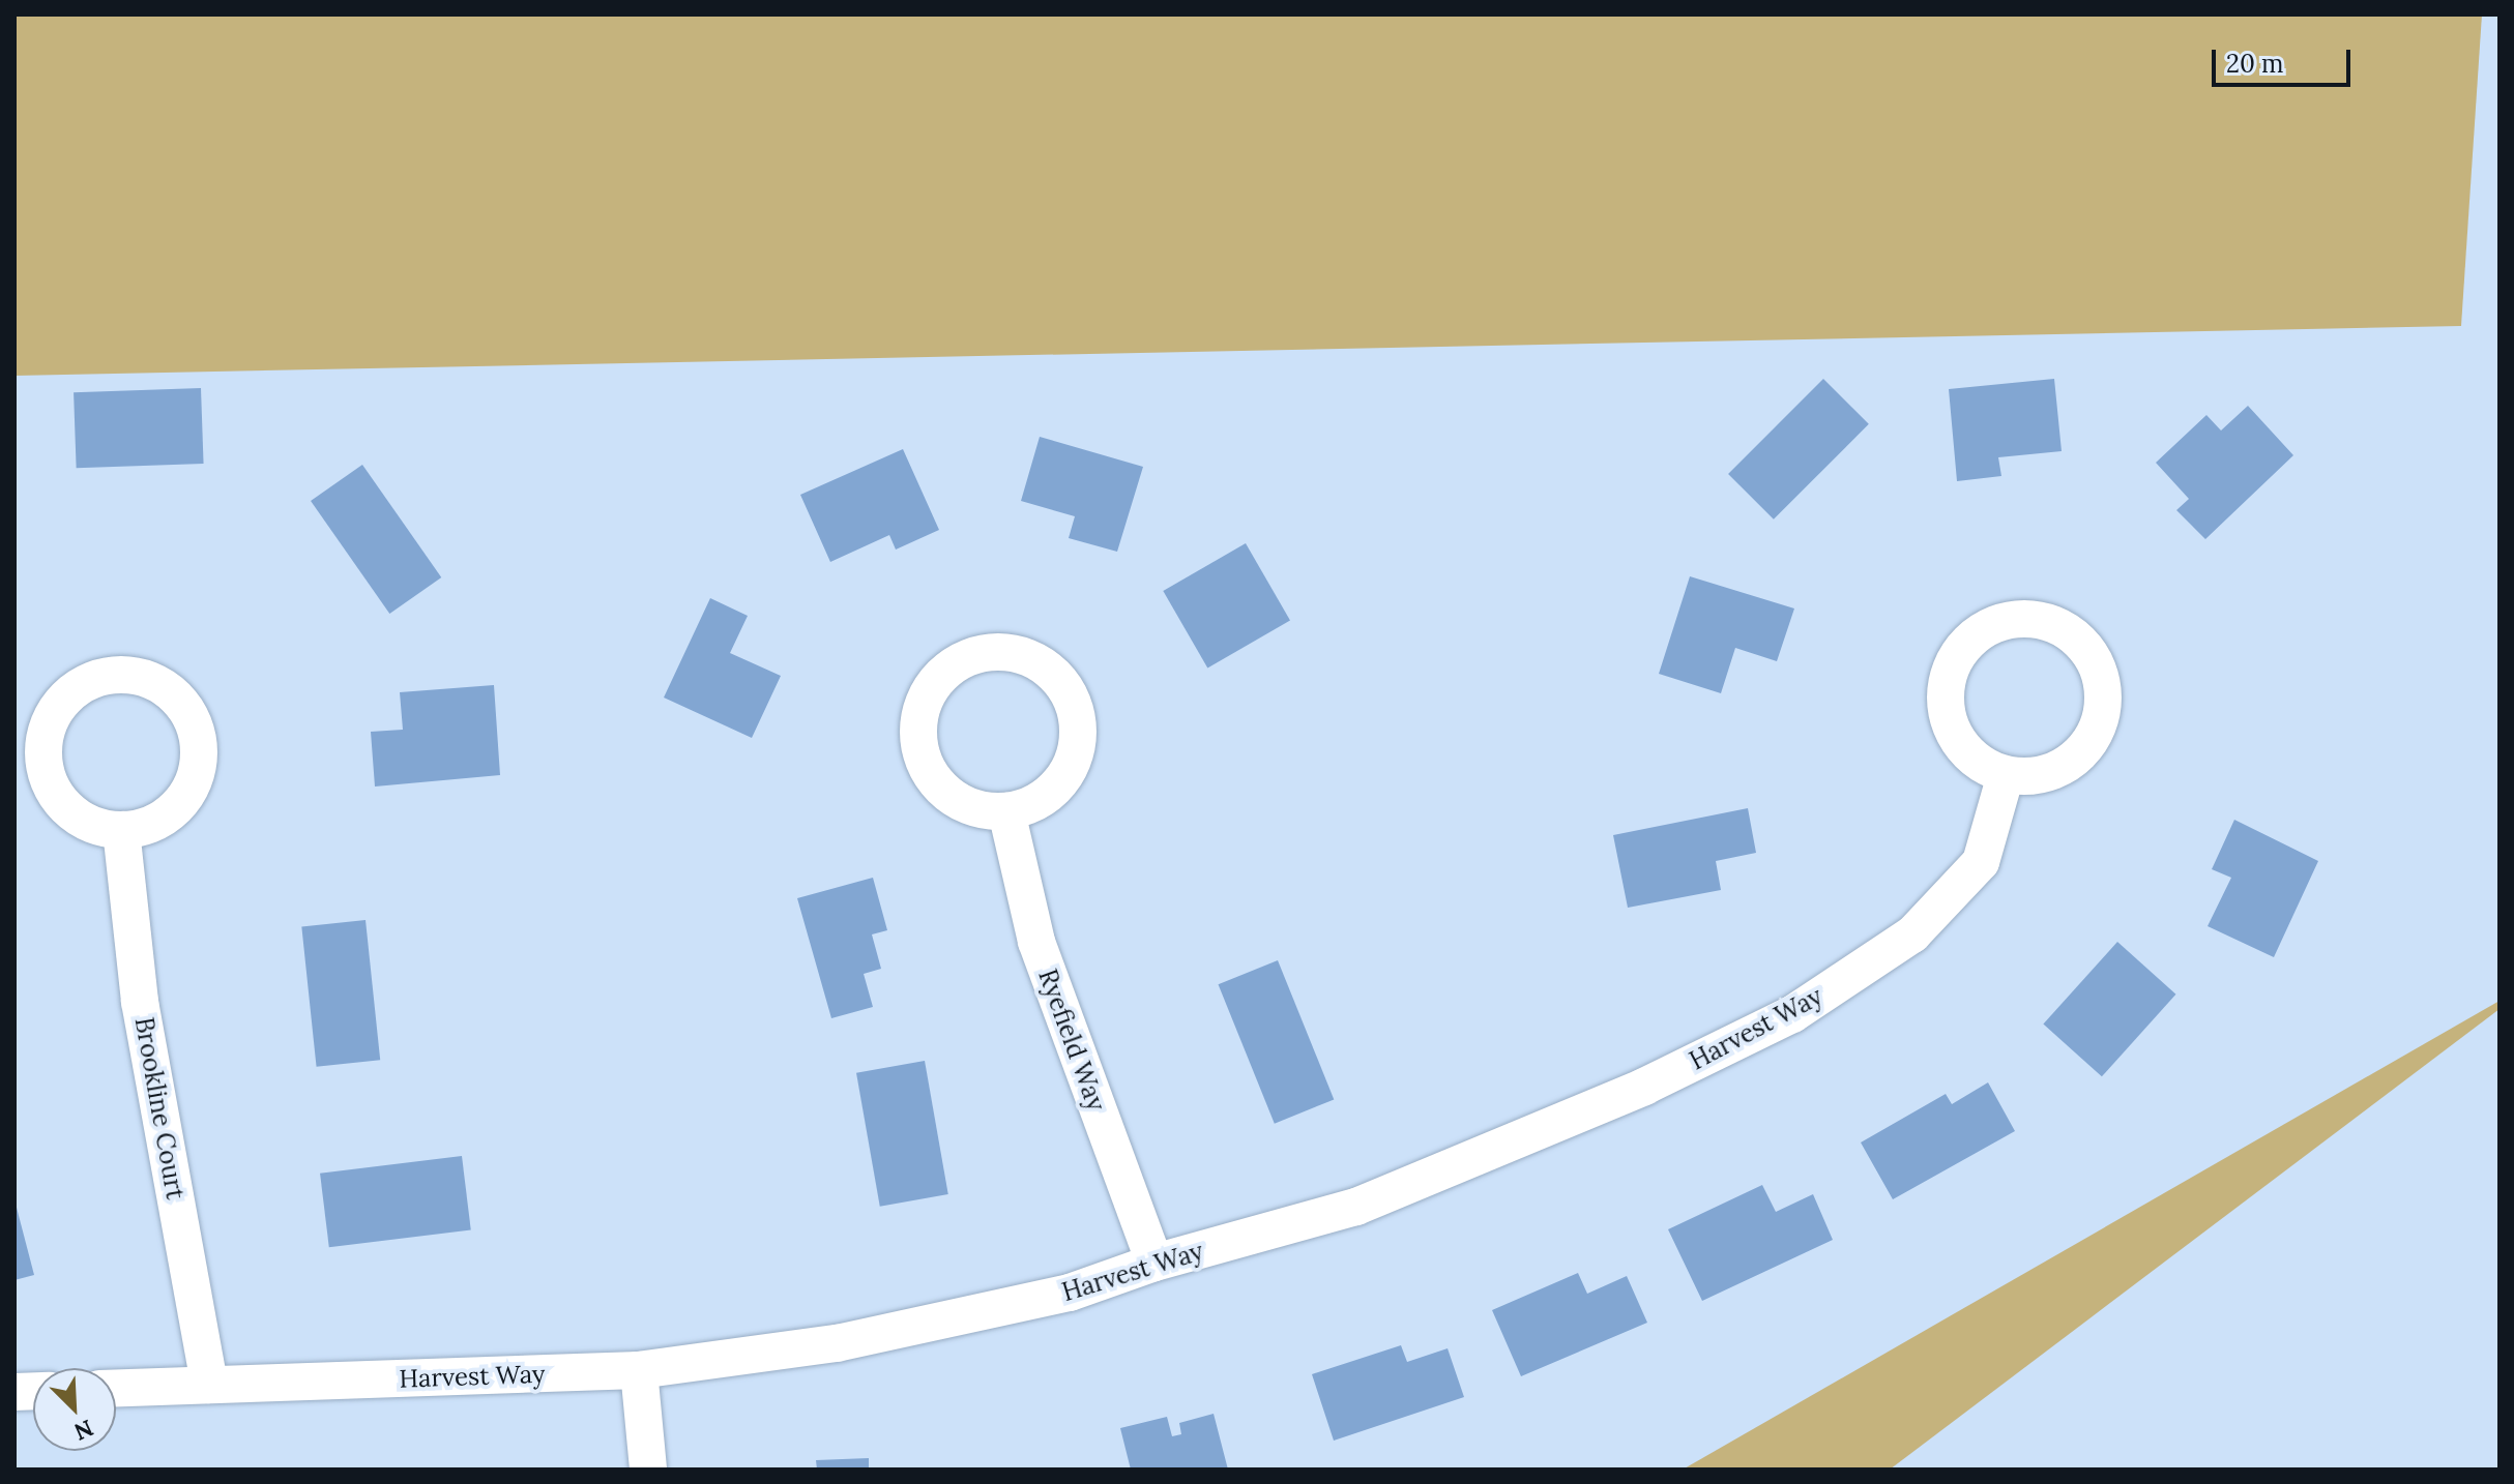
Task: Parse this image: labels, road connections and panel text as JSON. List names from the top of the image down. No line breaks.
{"streets":{"street":["Harvest Way","Ryefield Way","Brookline Court"]},"crossings":[["Harvest Way","Ryefield Way"],["Harvest Way","Brookline Court"]],"scale_bar":"20 m","north":"bottom right"}
